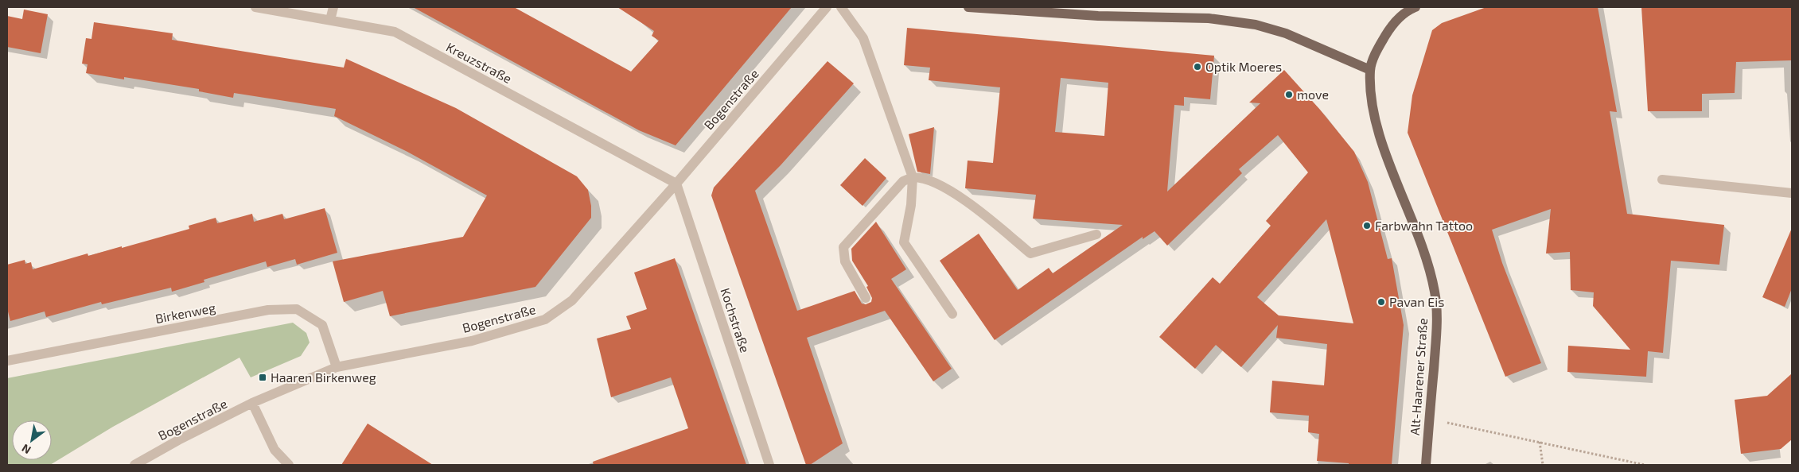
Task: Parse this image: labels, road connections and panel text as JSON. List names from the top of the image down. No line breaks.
{"streets":{"main road":["Alt-Haarener Straße"],"street":["Kreuzstraße","Bogenstraße","Birkenweg","Kochstraße"]},"crossings":[["Kreuzstraße","Bogenstraße"],["Kreuzstraße","Kochstraße"],["Bogenstraße","Birkenweg"],["Bogenstraße","Kochstraße"]],"places":{"other":["Optik Moeres","move","Farbwahn Tattoo","Pavan Eis"],"transit":["Haaren Birkenweg"]},"north":"bottom left"}
